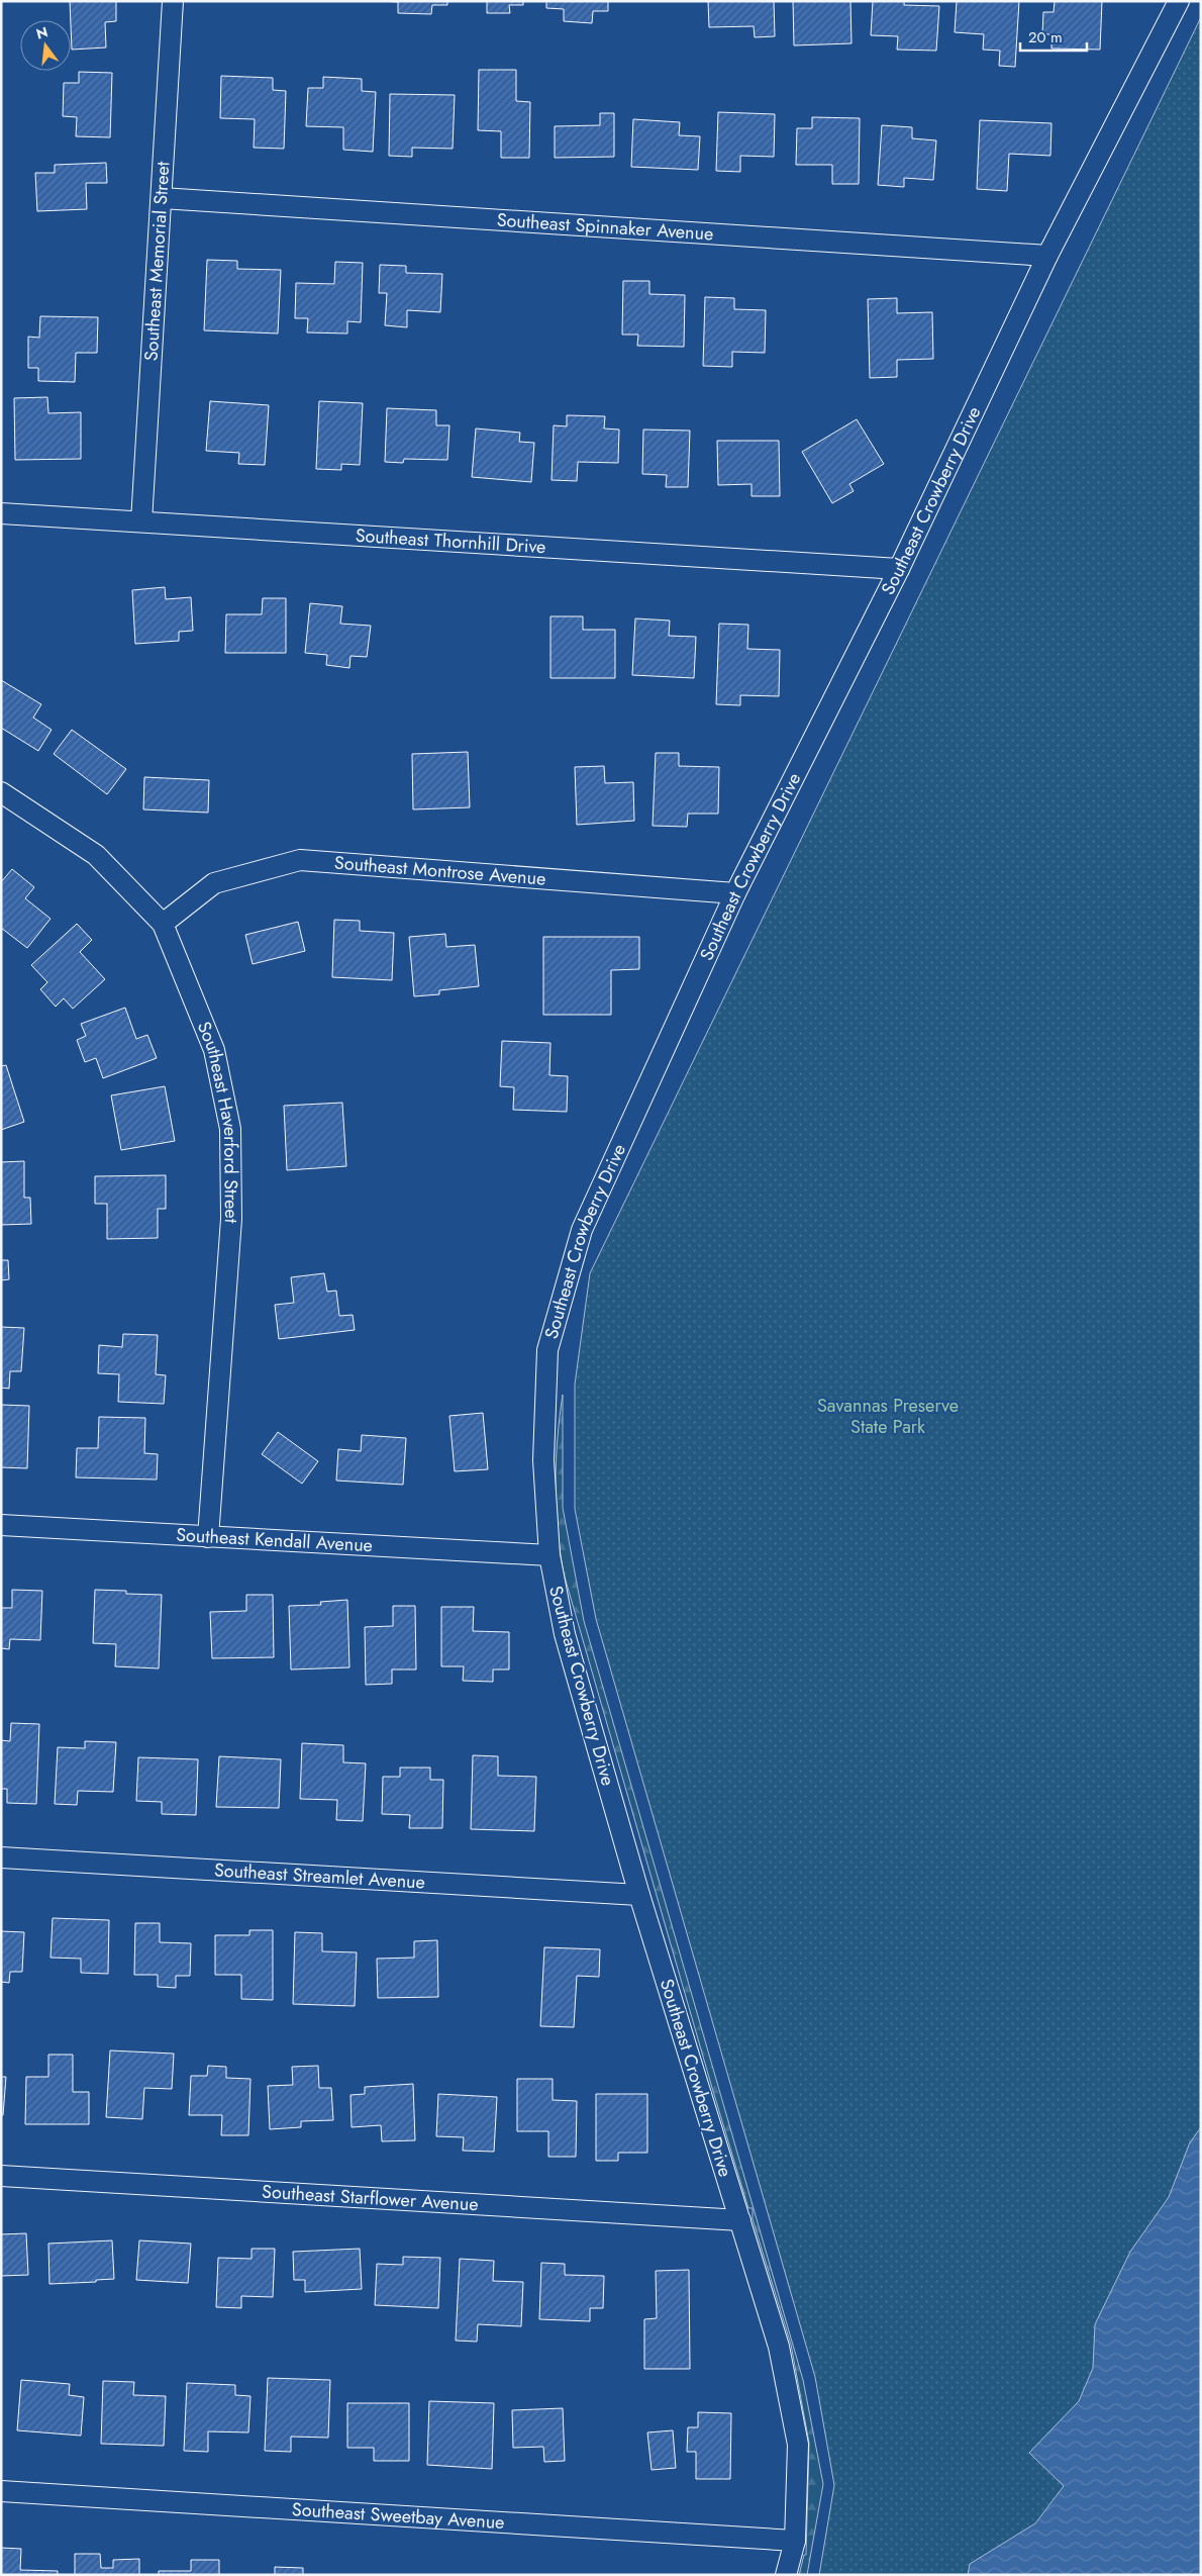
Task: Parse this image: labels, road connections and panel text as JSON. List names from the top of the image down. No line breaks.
{"streets":{"street":["Southeast Spinnaker Avenue","Southeast Memorial Street","Southeast Crowberry Drive","Southeast Thornhill Drive","Southeast Montrose Avenue","Southeast Haverford Street","Southeast Kendall Avenue","Southeast Streamlet Avenue","Southeast Starflower Avenue","Southeast Sweetbay Avenue"]},"crossings":[["Southeast Spinnaker Avenue","Southeast Memorial Street"],["Southeast Spinnaker Avenue","Southeast Crowberry Drive"],["Southeast Memorial Street","Southeast Thornhill Drive"],["Southeast Crowberry Drive","Southeast Thornhill Drive"],["Southeast Crowberry Drive","Southeast Montrose Avenue"],["Southeast Crowberry Drive","Southeast Kendall Avenue"],["Southeast Crowberry Drive","Southeast Streamlet Avenue"],["Southeast Crowberry Drive","Southeast Starflower Avenue"],["Southeast Crowberry Drive","Southeast Sweetbay Avenue"],["Southeast Montrose Avenue","Southeast Haverford Street"],["Southeast Haverford Street","Southeast Kendall Avenue"]],"parks":["Savannas Preserve State Park"],"scale_bar":"20 m","north":"top"}
